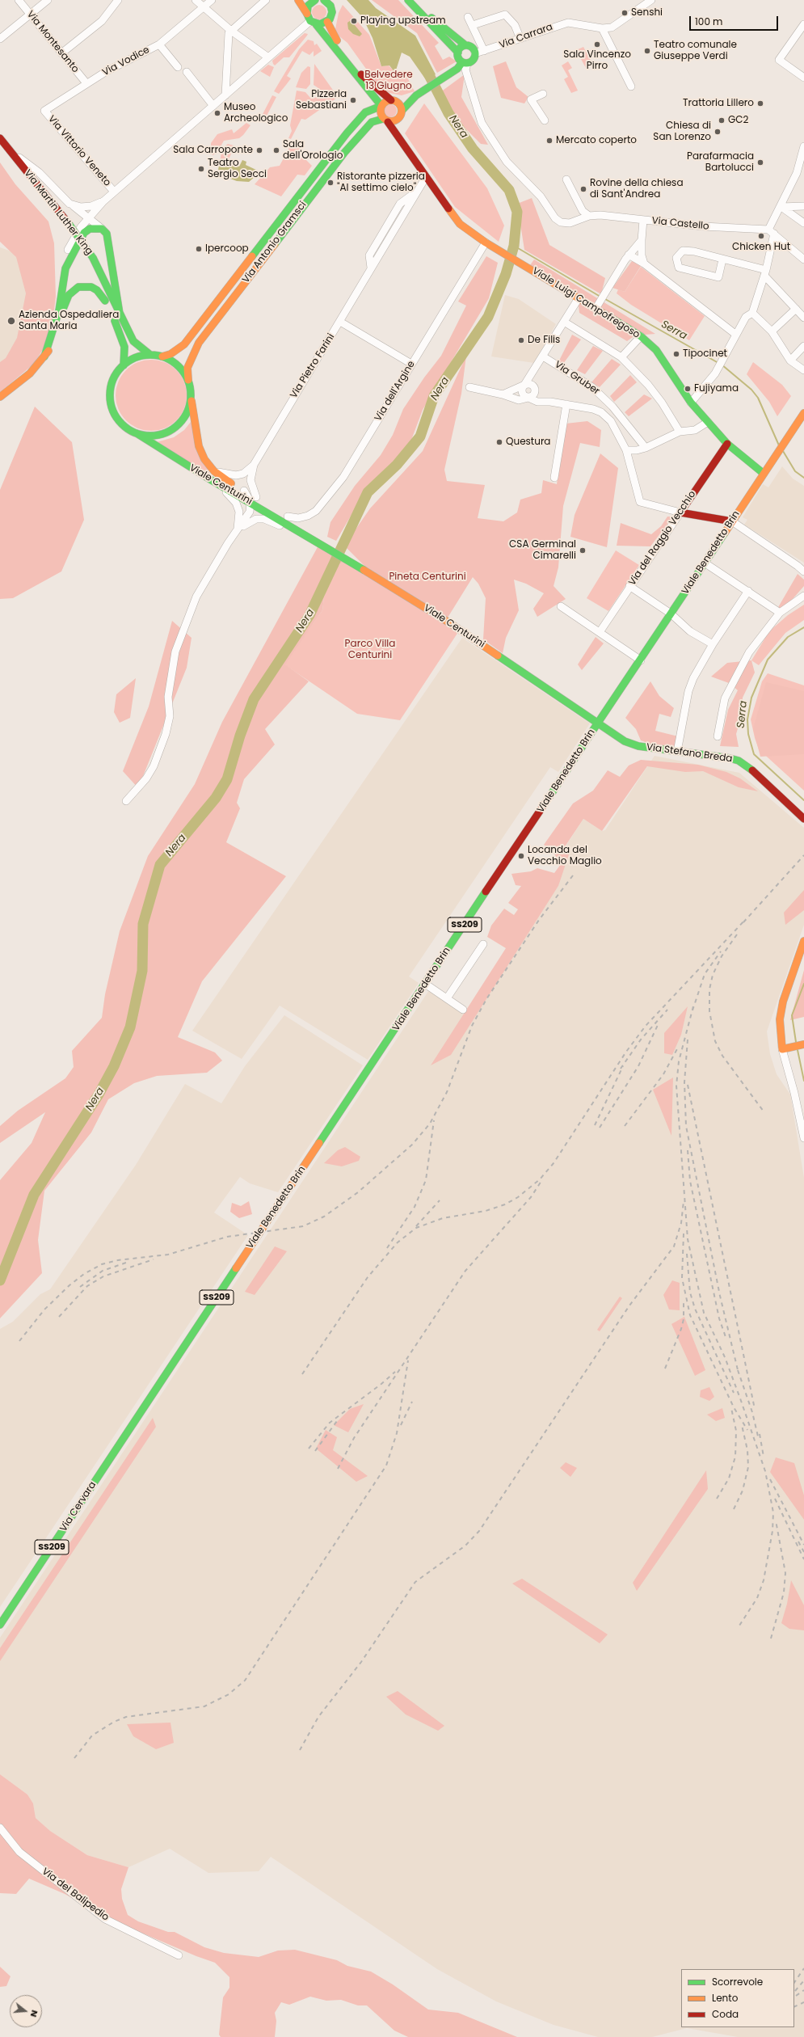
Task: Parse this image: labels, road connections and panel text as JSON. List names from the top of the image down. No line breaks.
{"streets":{"main road":["Via Martin Luther King","Via Antonio Gramsci","Viale Luigi Campofregoso","Viale Centurini","Via del Raggio Vecchio","Viale Benedetto Brin","Via Stefano Breda","SS209","Via Cervara"],"street":["Via Carrara","Via Montesanto","Via Vodice","Via Vittorio Veneto","Via Castello","Via Pietro Farini","Via Gruber","Via dell'Argine","Via del Balipedio"]},"crossings":[["Via Carrara","Via Castello"],["Via Montesanto","Via Vodice"],["Via Vodice","Via Vittorio Veneto"],["Via Martin Luther King","Via Antonio Gramsci"],["Via Martin Luther King","Viale Centurini"],["Via Antonio Gramsci","Viale Luigi Campofregoso"],["Via Antonio Gramsci","Viale Centurini"],["Viale Luigi Campofregoso","Via Pietro Farini"],["Viale Luigi Campofregoso","Via dell'Argine"],["Viale Luigi Campofregoso","Via del Raggio Vecchio"],["Viale Luigi Campofregoso","Viale Benedetto Brin"],["Via Pietro Farini","Viale Centurini"],["Via dell'Argine","Viale Centurini"],["Viale Centurini","Viale Benedetto Brin"],["Viale Centurini","Via Stefano Breda"],["Viale Benedetto Brin","Via Stefano Breda"],["Viale Benedetto Brin","Via Cervara"]],"water":["Nera","Serra"],"parks":["Belvedere 13 Giugno","Pineta Centurini","Parco Villa Centurini"],"places":["Senshi","Playing upstream","Sala Vincenzo Pirro","Teatro comunale Giuseppe Verdi","Pizzeria Sebastiani","Trattoria Lillero","Museo Archeologico","GC2","Chiesa di San Lorenzo","Mercato coperto","Sala Carroponte","Sala dell'Orologio","Parafarmacia Bartolucci","Teatro Sergio Secci","Ristorante pizzeria \"Al settimo cielo\"","Rovine della chiesa di Sant'Andrea","Chicken Hut","Ipercoop","Azienda Ospedaliera Santa Maria","De Filis","Tipocinet","Fujiyama","Questura","CSA Germinal Cimarelli","Locanda del Vecchio Maglio"],"legend":["Scorrevole","Lento","Coda"],"scale_bar":"100 m","north":"right"}
